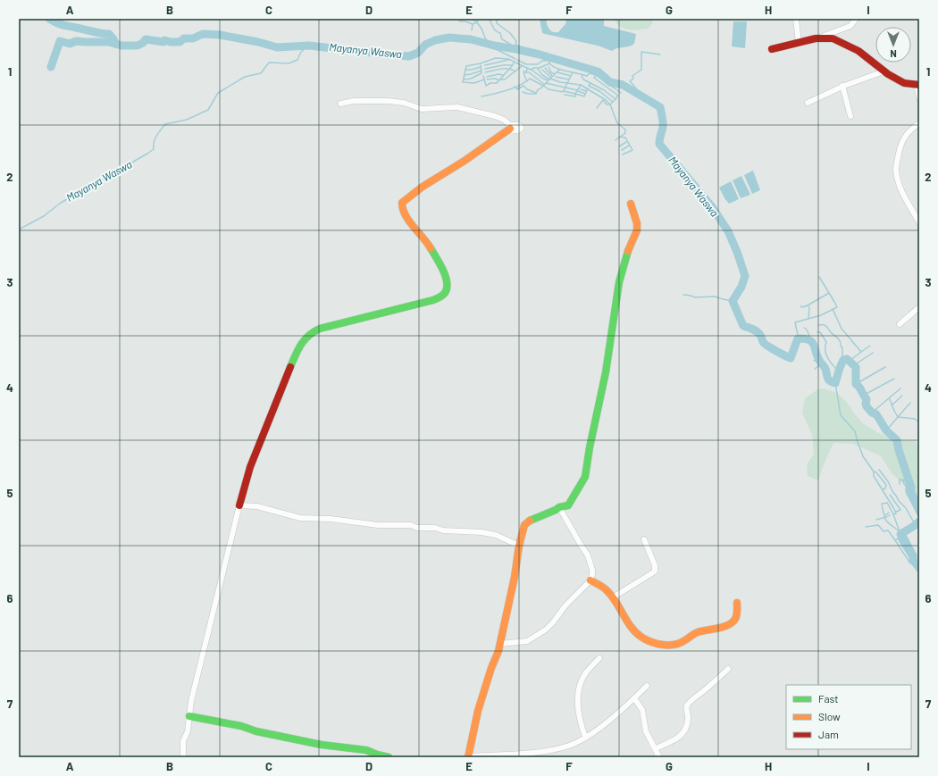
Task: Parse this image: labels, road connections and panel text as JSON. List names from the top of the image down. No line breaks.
{"water":["Mayanya Waswa"],"legend":["Fast","Slow","Jam"],"north":"bottom","grid":{"columns":["A","B","C","D","E","F","G","H","I"],"rows":["1","2","3","4","5","6","7"]}}
